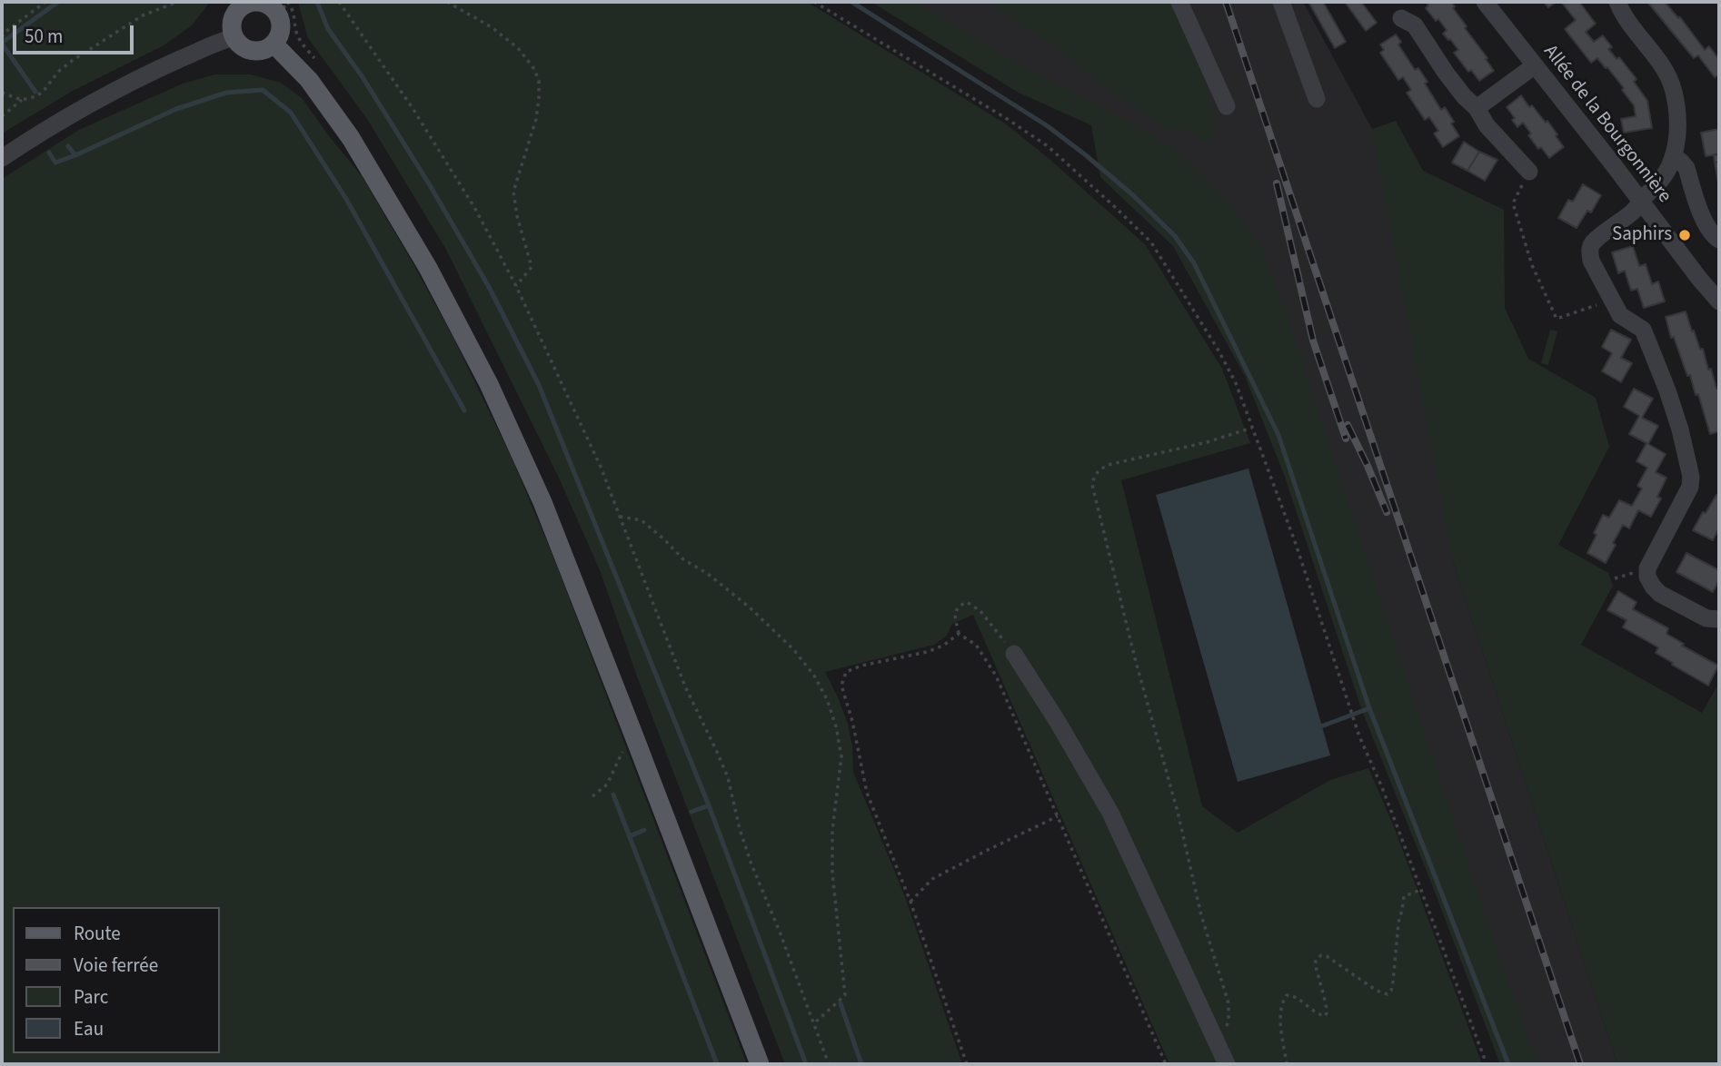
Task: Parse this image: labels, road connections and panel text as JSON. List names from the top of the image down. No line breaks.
{"streets":{"street":["Allée de la Bourgonnière"]},"places":["Saphirs"],"legend":["Route","Voie ferrée","Parc","Eau"],"scale_bar":"50 m"}
